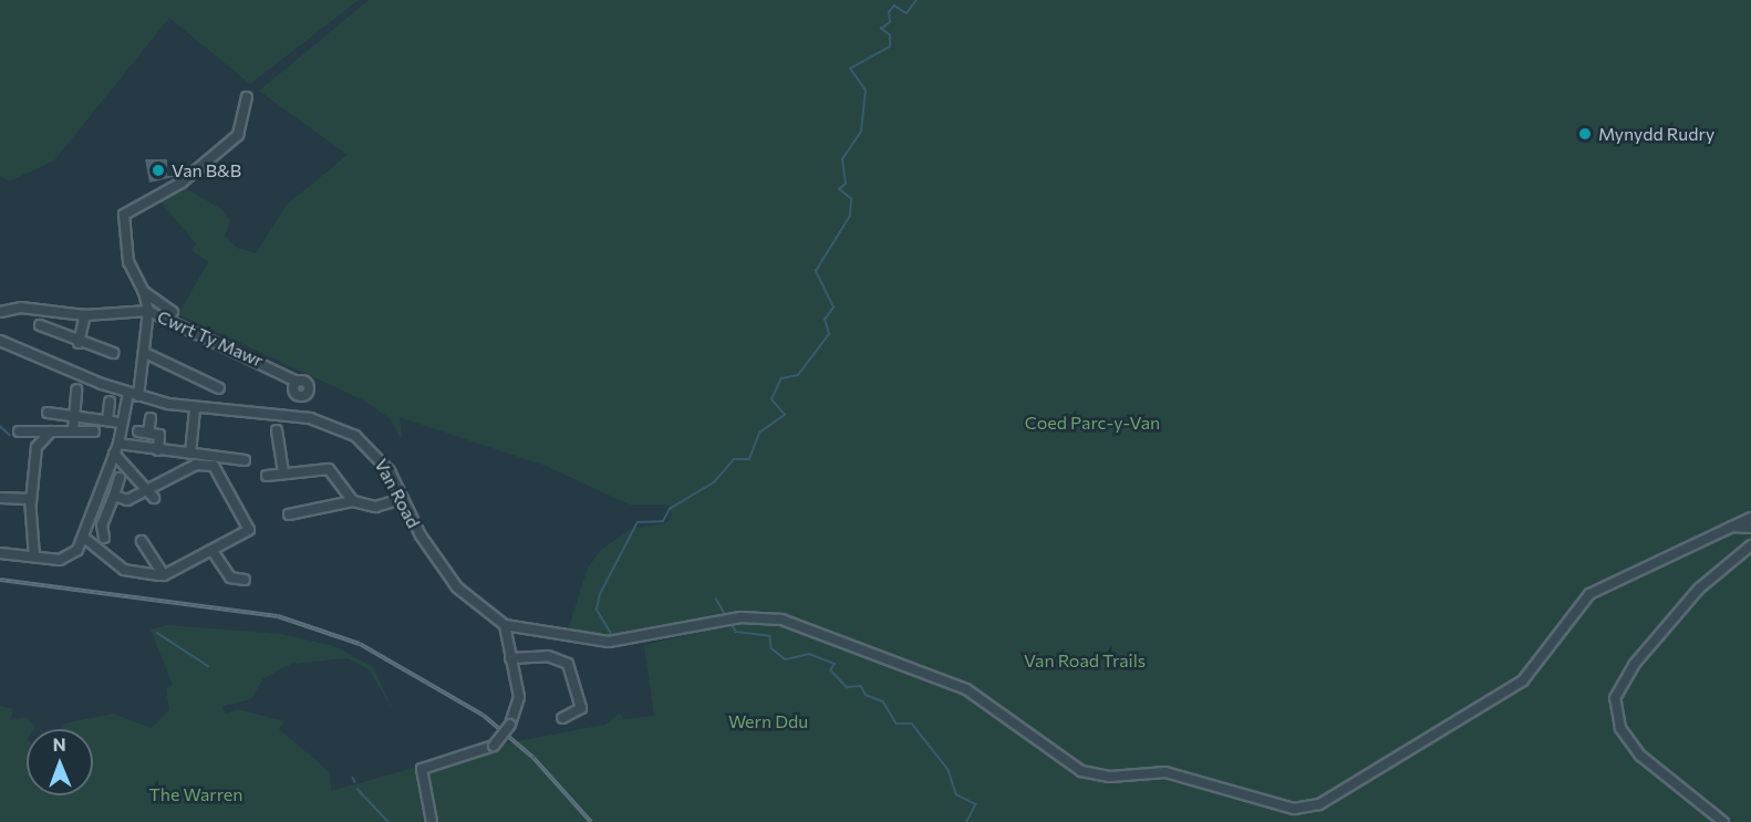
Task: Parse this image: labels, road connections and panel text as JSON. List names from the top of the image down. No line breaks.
{"streets":{"street":["Cwrt Ty Mawr","Van Road"]},"parks":["Coed Parc-y-Van","Van Road Trails","Wern Ddu","The Warren"],"places":["Mynydd Rudry","Van B&B"],"north":"top"}
